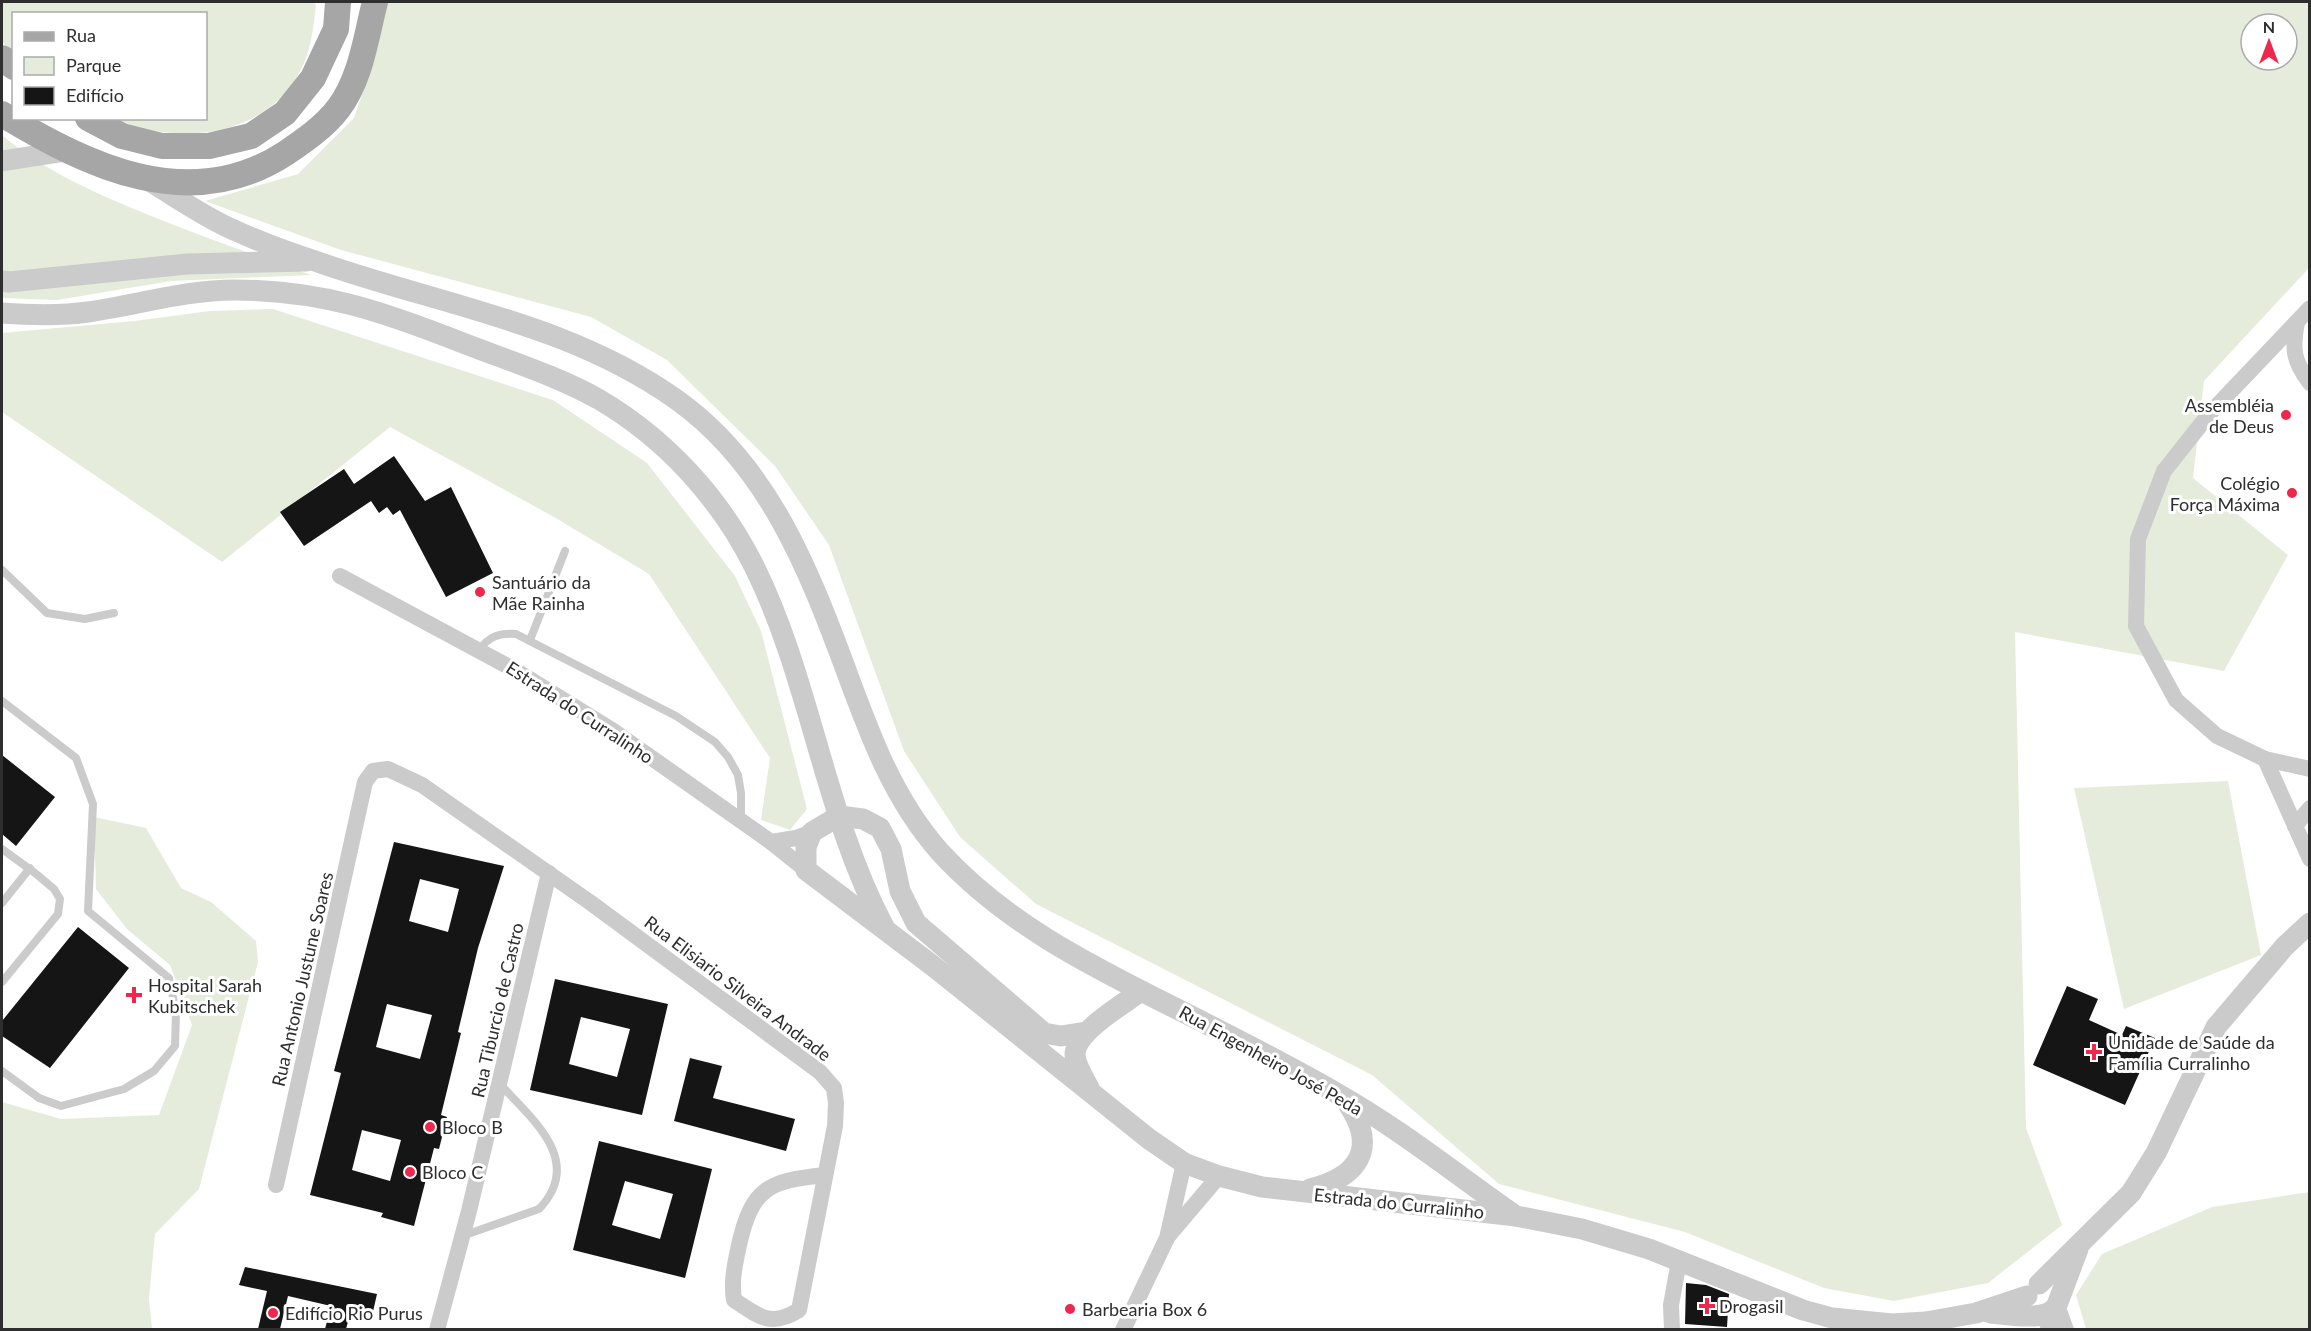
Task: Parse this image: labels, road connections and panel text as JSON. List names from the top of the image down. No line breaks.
{"streets":{"street":["Estrada do Curralinho","Rua Antonio Justune Soares","Rua Elisiario Silveira Andrade","Rua Tiburcio de Castro","Rua Engenheiro José Peda"]},"crossings":[["Estrada do Curralinho","Rua Engenheiro José Peda"],["Rua Antonio Justune Soares","Rua Elisiario Silveira Andrade"],["Rua Elisiario Silveira Andrade","Rua Tiburcio de Castro"]],"places":{"other":["Assembléia de Deus","Colégio Força Máxima","Santuário da Mãe Rainha","Bloco B","Bloco C","Barbearia Box 6","Edifício Rio Purus"],"health":["Hospital Sarah Kubitschek","Unidade de Saúde da Família Curralinho","Drogasil"]},"legend":["Rua","Parque","Edifício"],"north":"top"}
